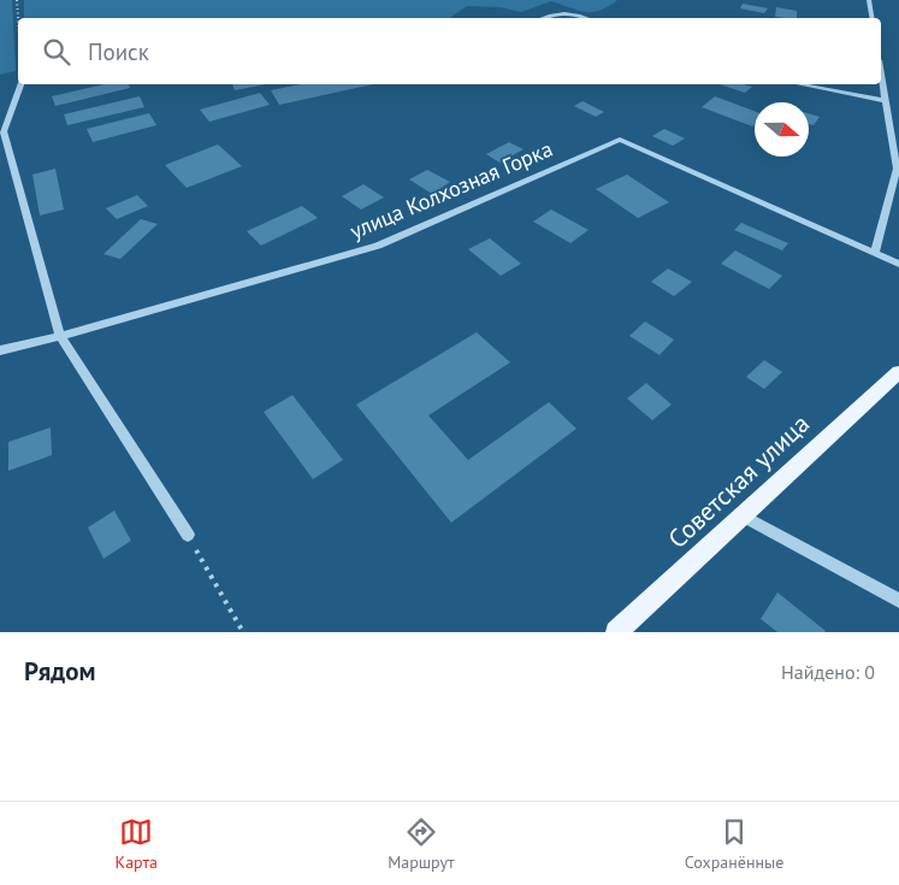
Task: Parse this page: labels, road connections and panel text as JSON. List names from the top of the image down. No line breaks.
{"streets":{"main road":["Советская улица"],"street":["улица Колхозная Горка"]},"north":"right","page":{"search":"Поиск","heading":["Рядом","Найдено: 0"],"nav":["Карта","Маршрут","Сохранённые"]}}
